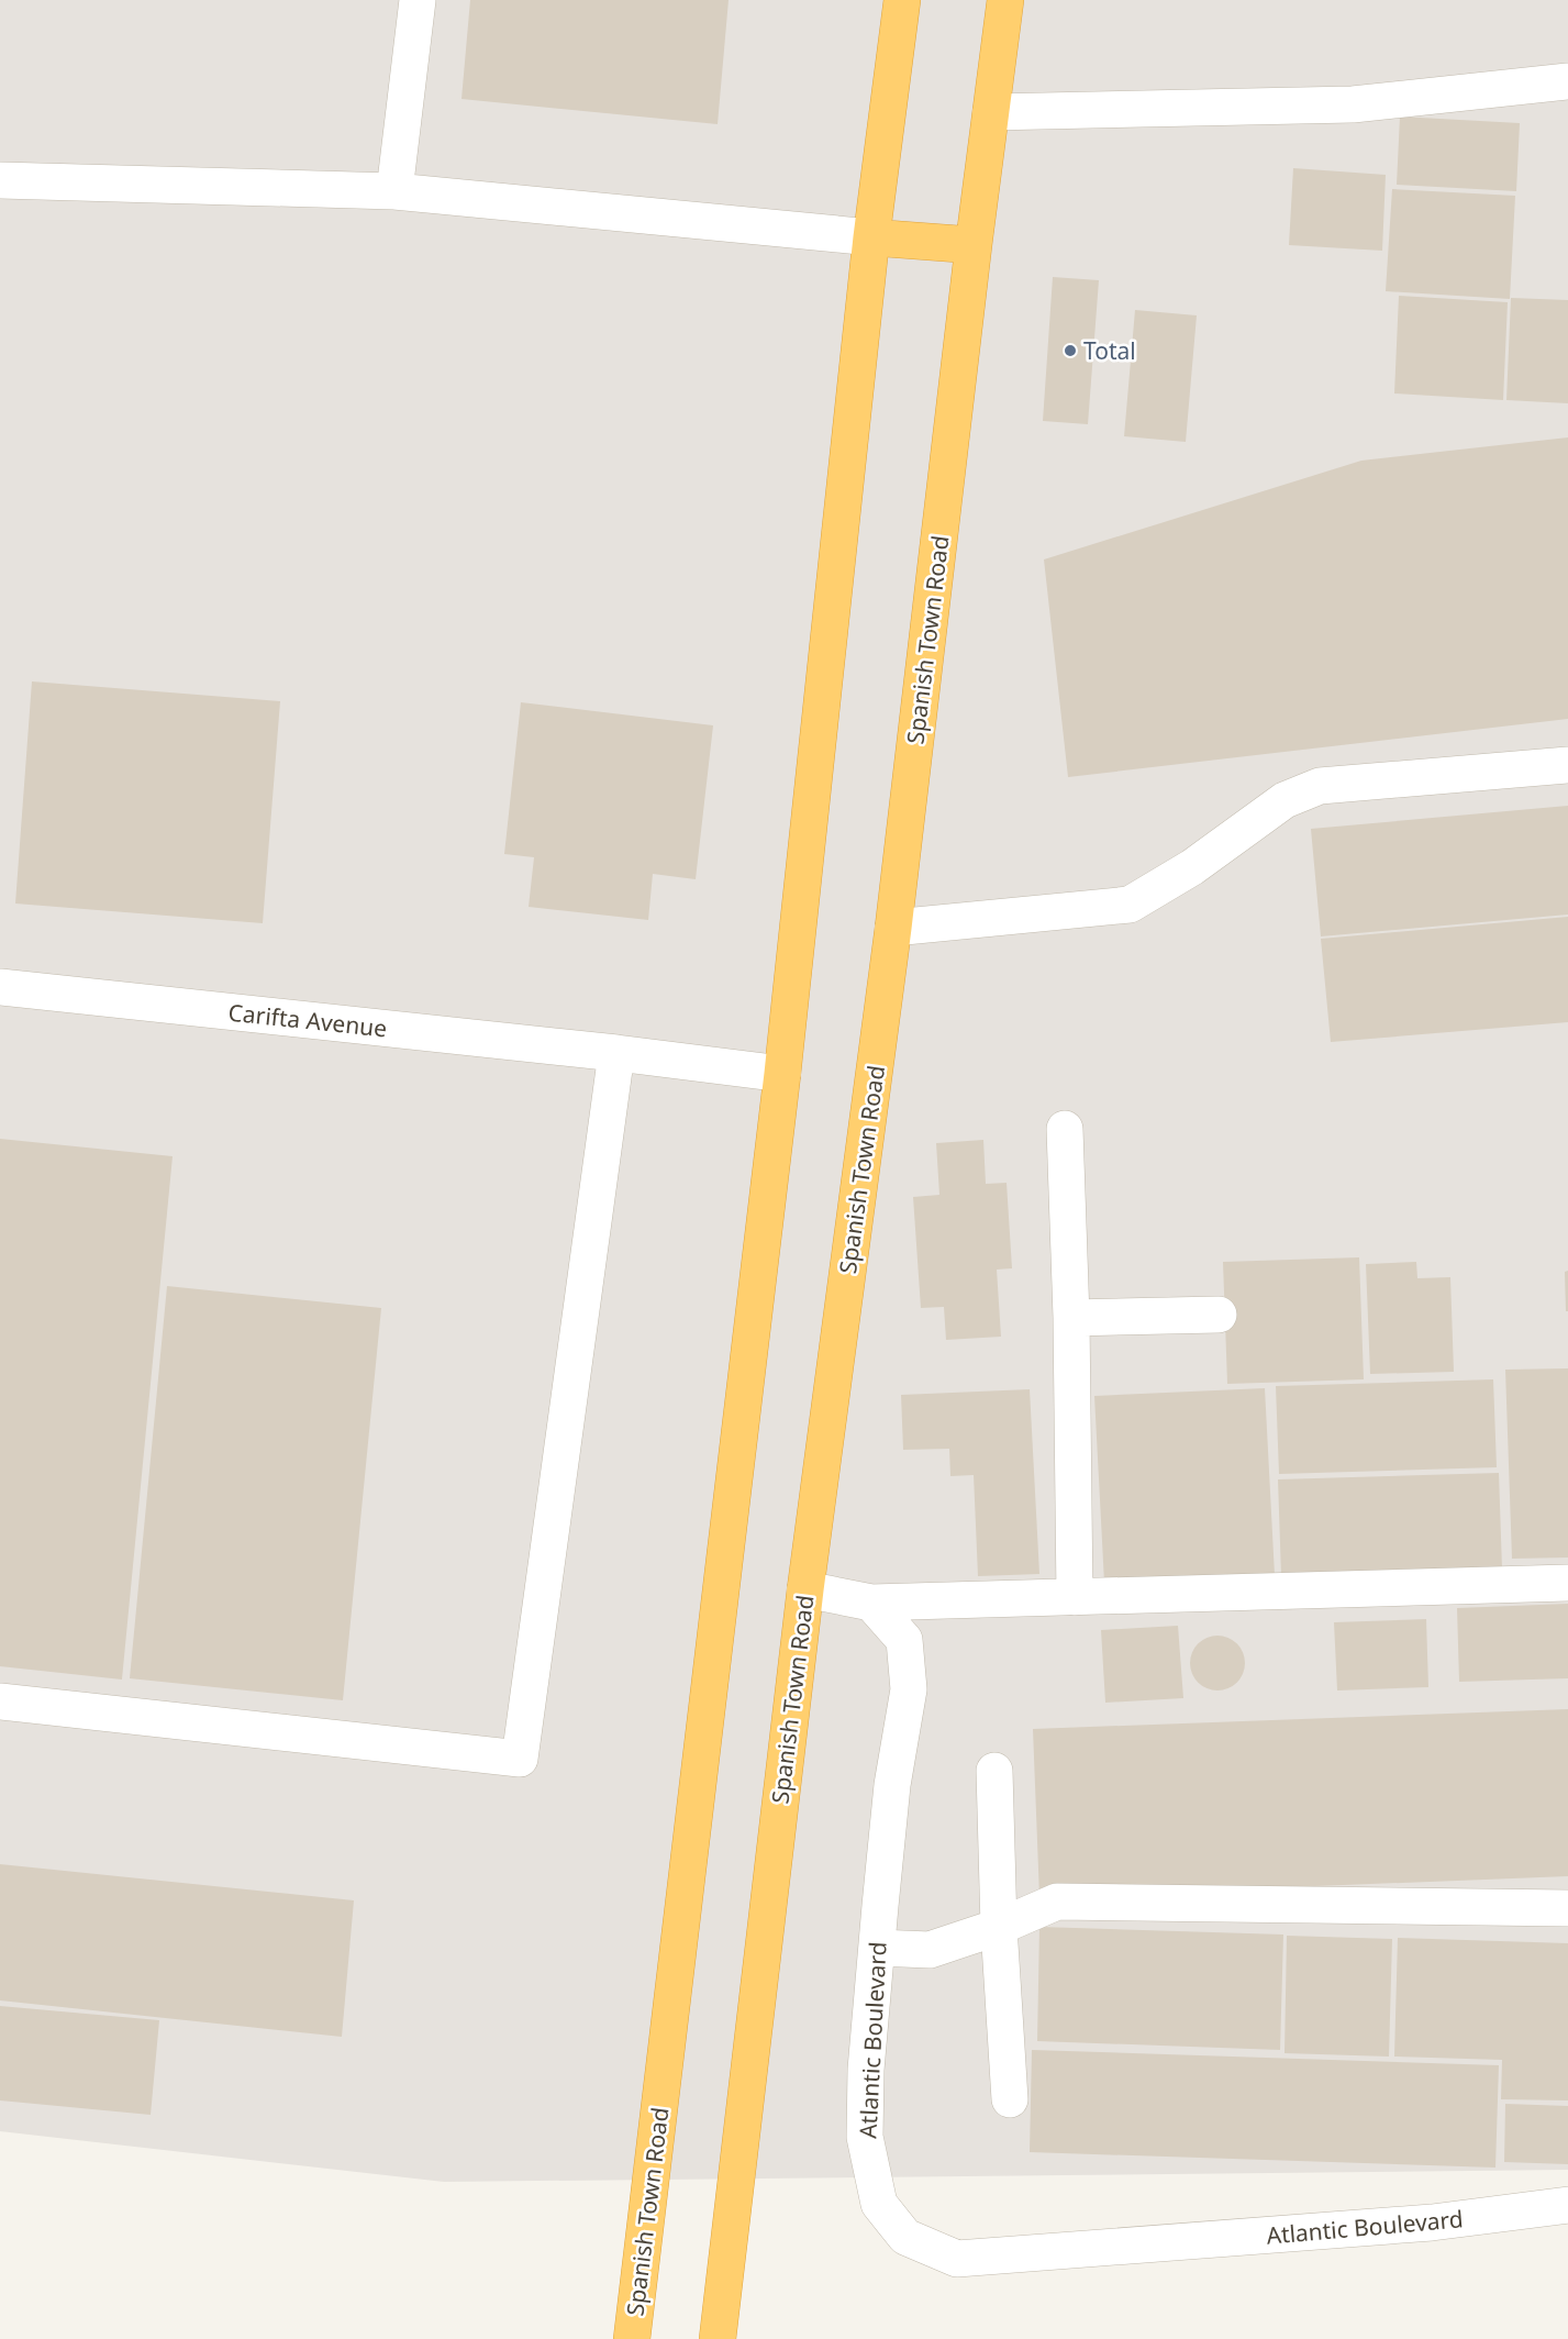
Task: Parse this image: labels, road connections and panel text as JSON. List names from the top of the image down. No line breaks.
{"streets":{"highway":["Spanish Town Road"],"street":["Carifta Avenue","Atlantic Boulevard"]},"crossings":[["Spanish Town Road","Carifta Avenue"]],"places":["Total"]}
